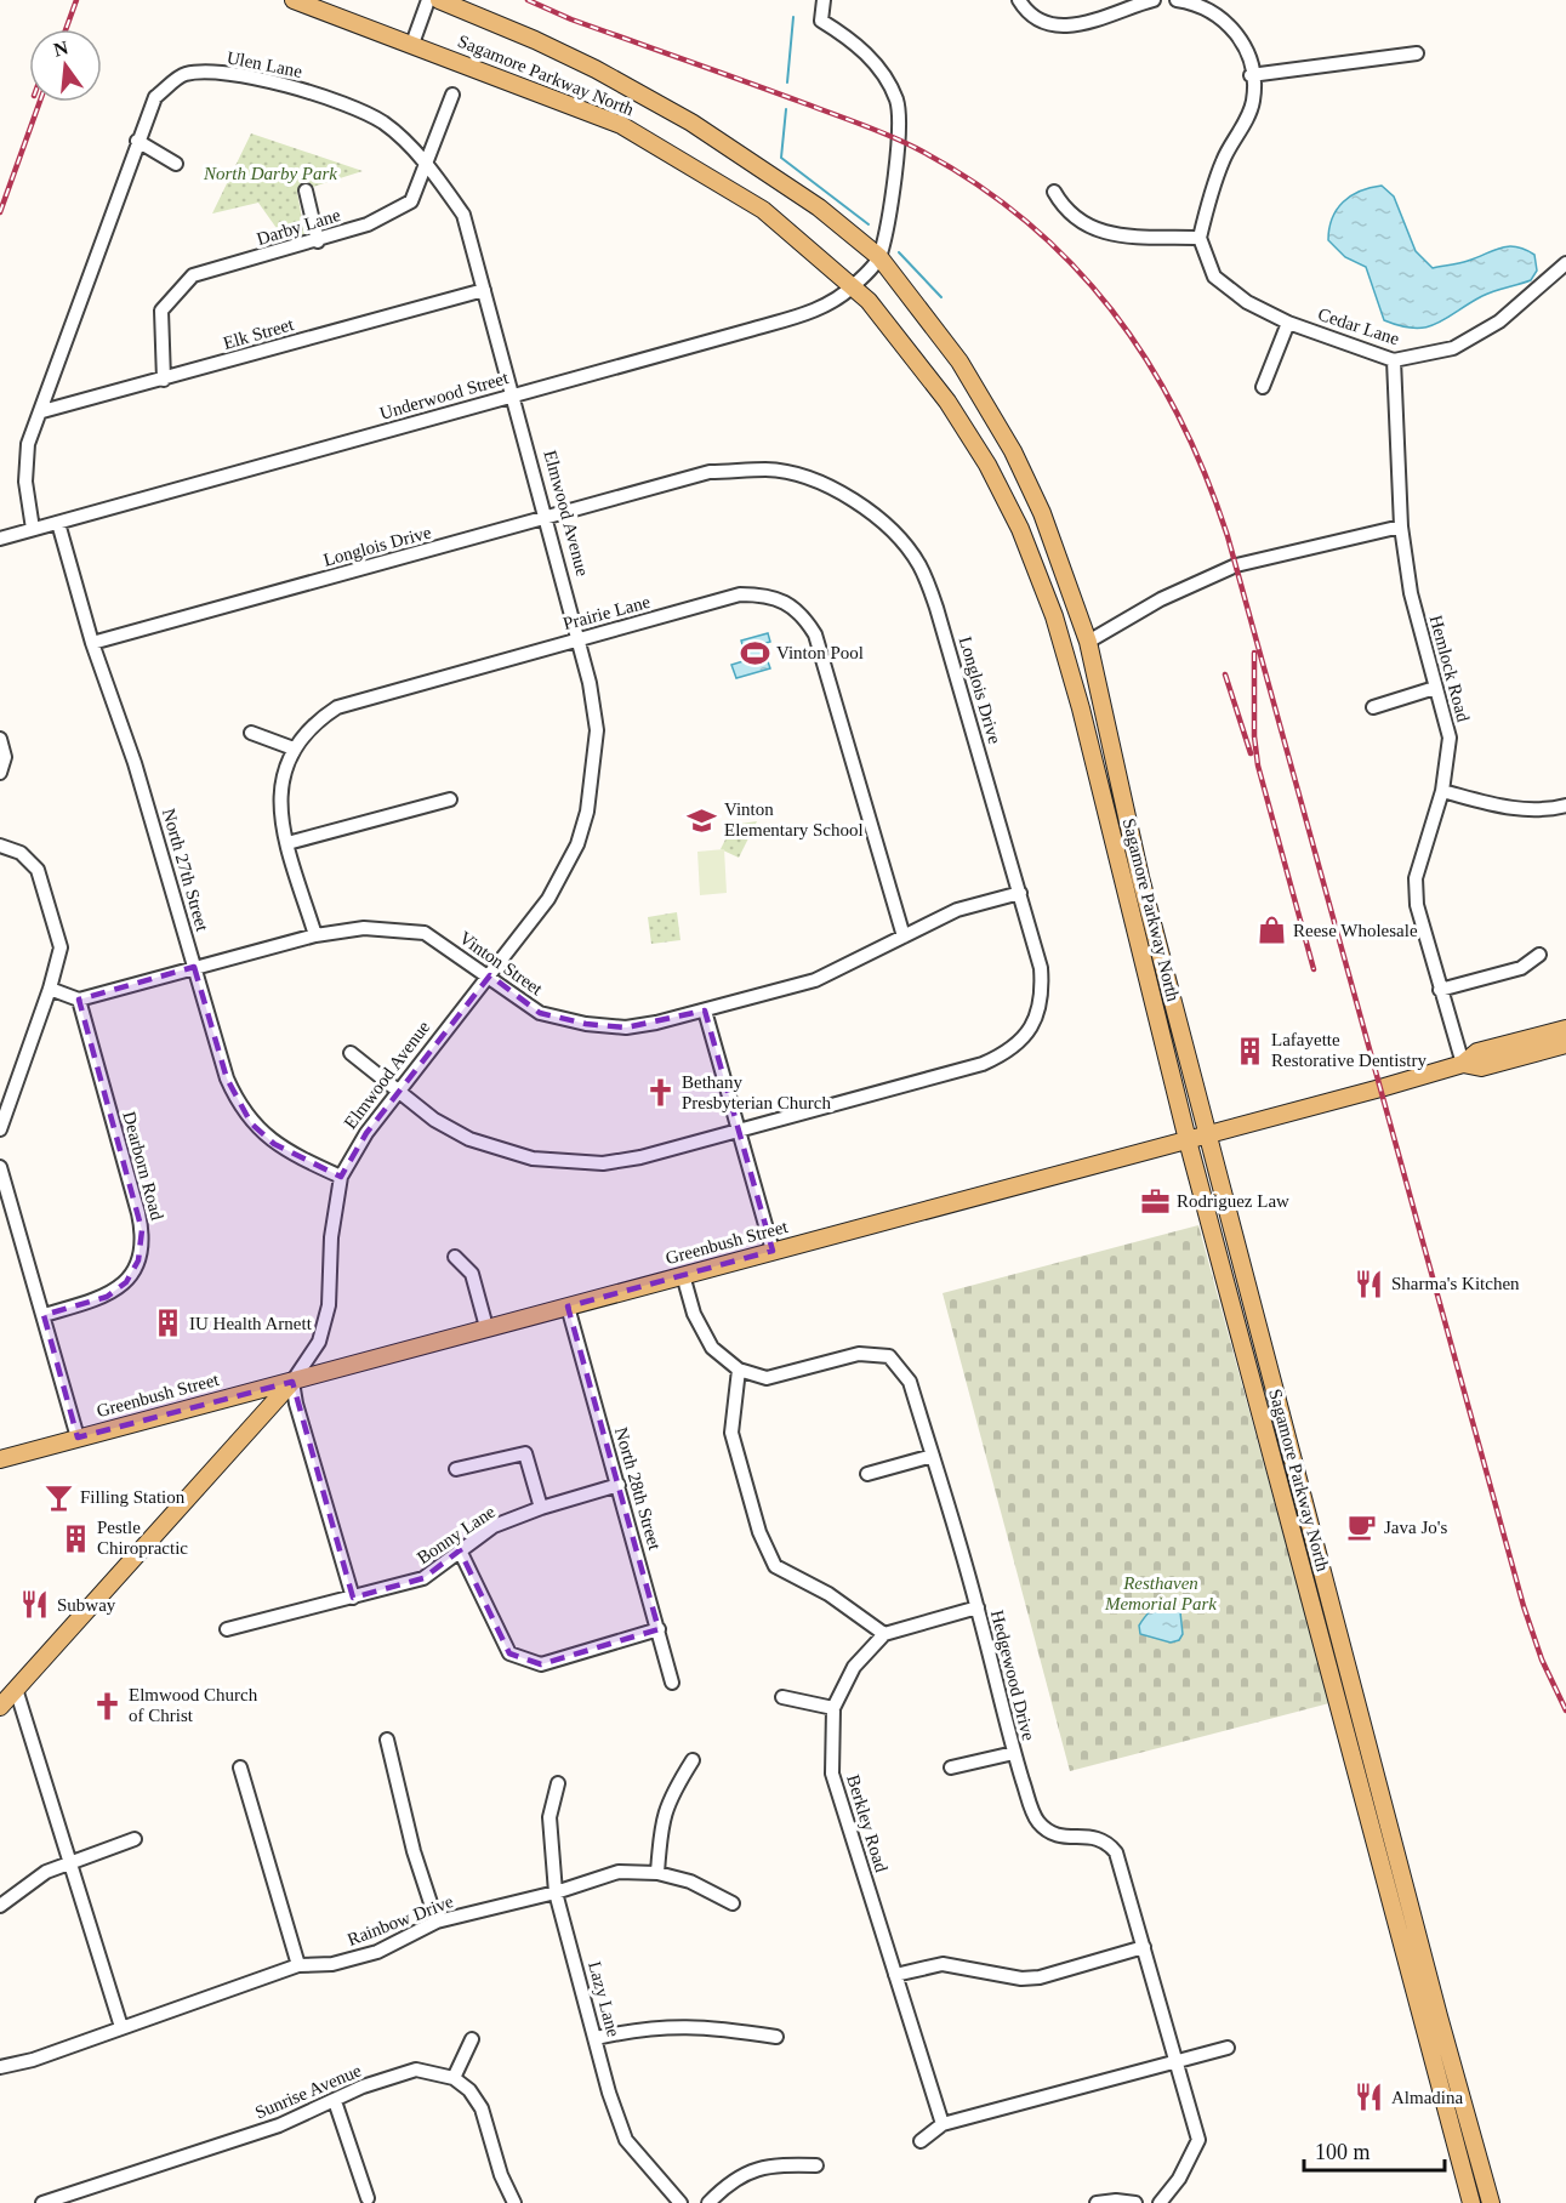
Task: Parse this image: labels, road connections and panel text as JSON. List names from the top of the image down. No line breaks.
{"streets":{"main road":["Sagamore Parkway North","Elmwood Avenue","Greenbush Street"],"street":["Ulen Lane","Darby Lane","Cedar Lane","Elk Street","Underwood Street","Longlois Drive","Prairie Lane","Hemlock Road","North 27th Street","Vinton Street","Dearborn Road","North 28th Street","Bonny Lane","Hedgewood Drive","Berkley Road","Rainbow Drive","Lazy Lane","Sunrise Avenue"]},"crossings":[["Ulen Lane","Darby Lane"],["Ulen Lane","Elk Street"],["Ulen Lane","Underwood Street"],["Ulen Lane","Elmwood Avenue"],["Sagamore Parkway North","Underwood Street"],["Sagamore Parkway North","Greenbush Street"],["Darby Lane","Elk Street"],["Cedar Lane","Hemlock Road"],["Underwood Street","Elmwood Avenue"],["Underwood Street","North 27th Street"],["Elmwood Avenue","Longlois Drive"],["Elmwood Avenue","Prairie Lane"],["Elmwood Avenue","North 27th Street"],["Elmwood Avenue","Vinton Street"],["Elmwood Avenue","Greenbush Street"],["Longlois Drive","North 27th Street"],["Longlois Drive","Vinton Street"],["Prairie Lane","Vinton Street"],["Hemlock Road","Greenbush Street"],["North 27th Street","Vinton Street"],["Vinton Street","Dearborn Road"],["Greenbush Street","North 28th Street"],["Greenbush Street","Hedgewood Drive"],["North 28th Street","Bonny Lane"],["Rainbow Drive","Lazy Lane"]],"parks":["North Darby Park","Resthaven Memorial Park"],"places":{"sports":["Vinton Pool"],"school or university":["Vinton Elementary School"],"shop":["Reese Wholesale"],"building":["Lafayette Restorative Dentistry","IU Health Arnett","Pestle Chiropractic"],"church":["Bethany Presbyterian Church","Elmwood Church of Christ"],"office":["Rodriguez Law"],"restaurant":["Sharma's Kitchen","Subway","Almadina"],"bar":["Filling Station"],"cafe":["Java Jo's"]},"scale_bar":"100 m","north":"top"}
